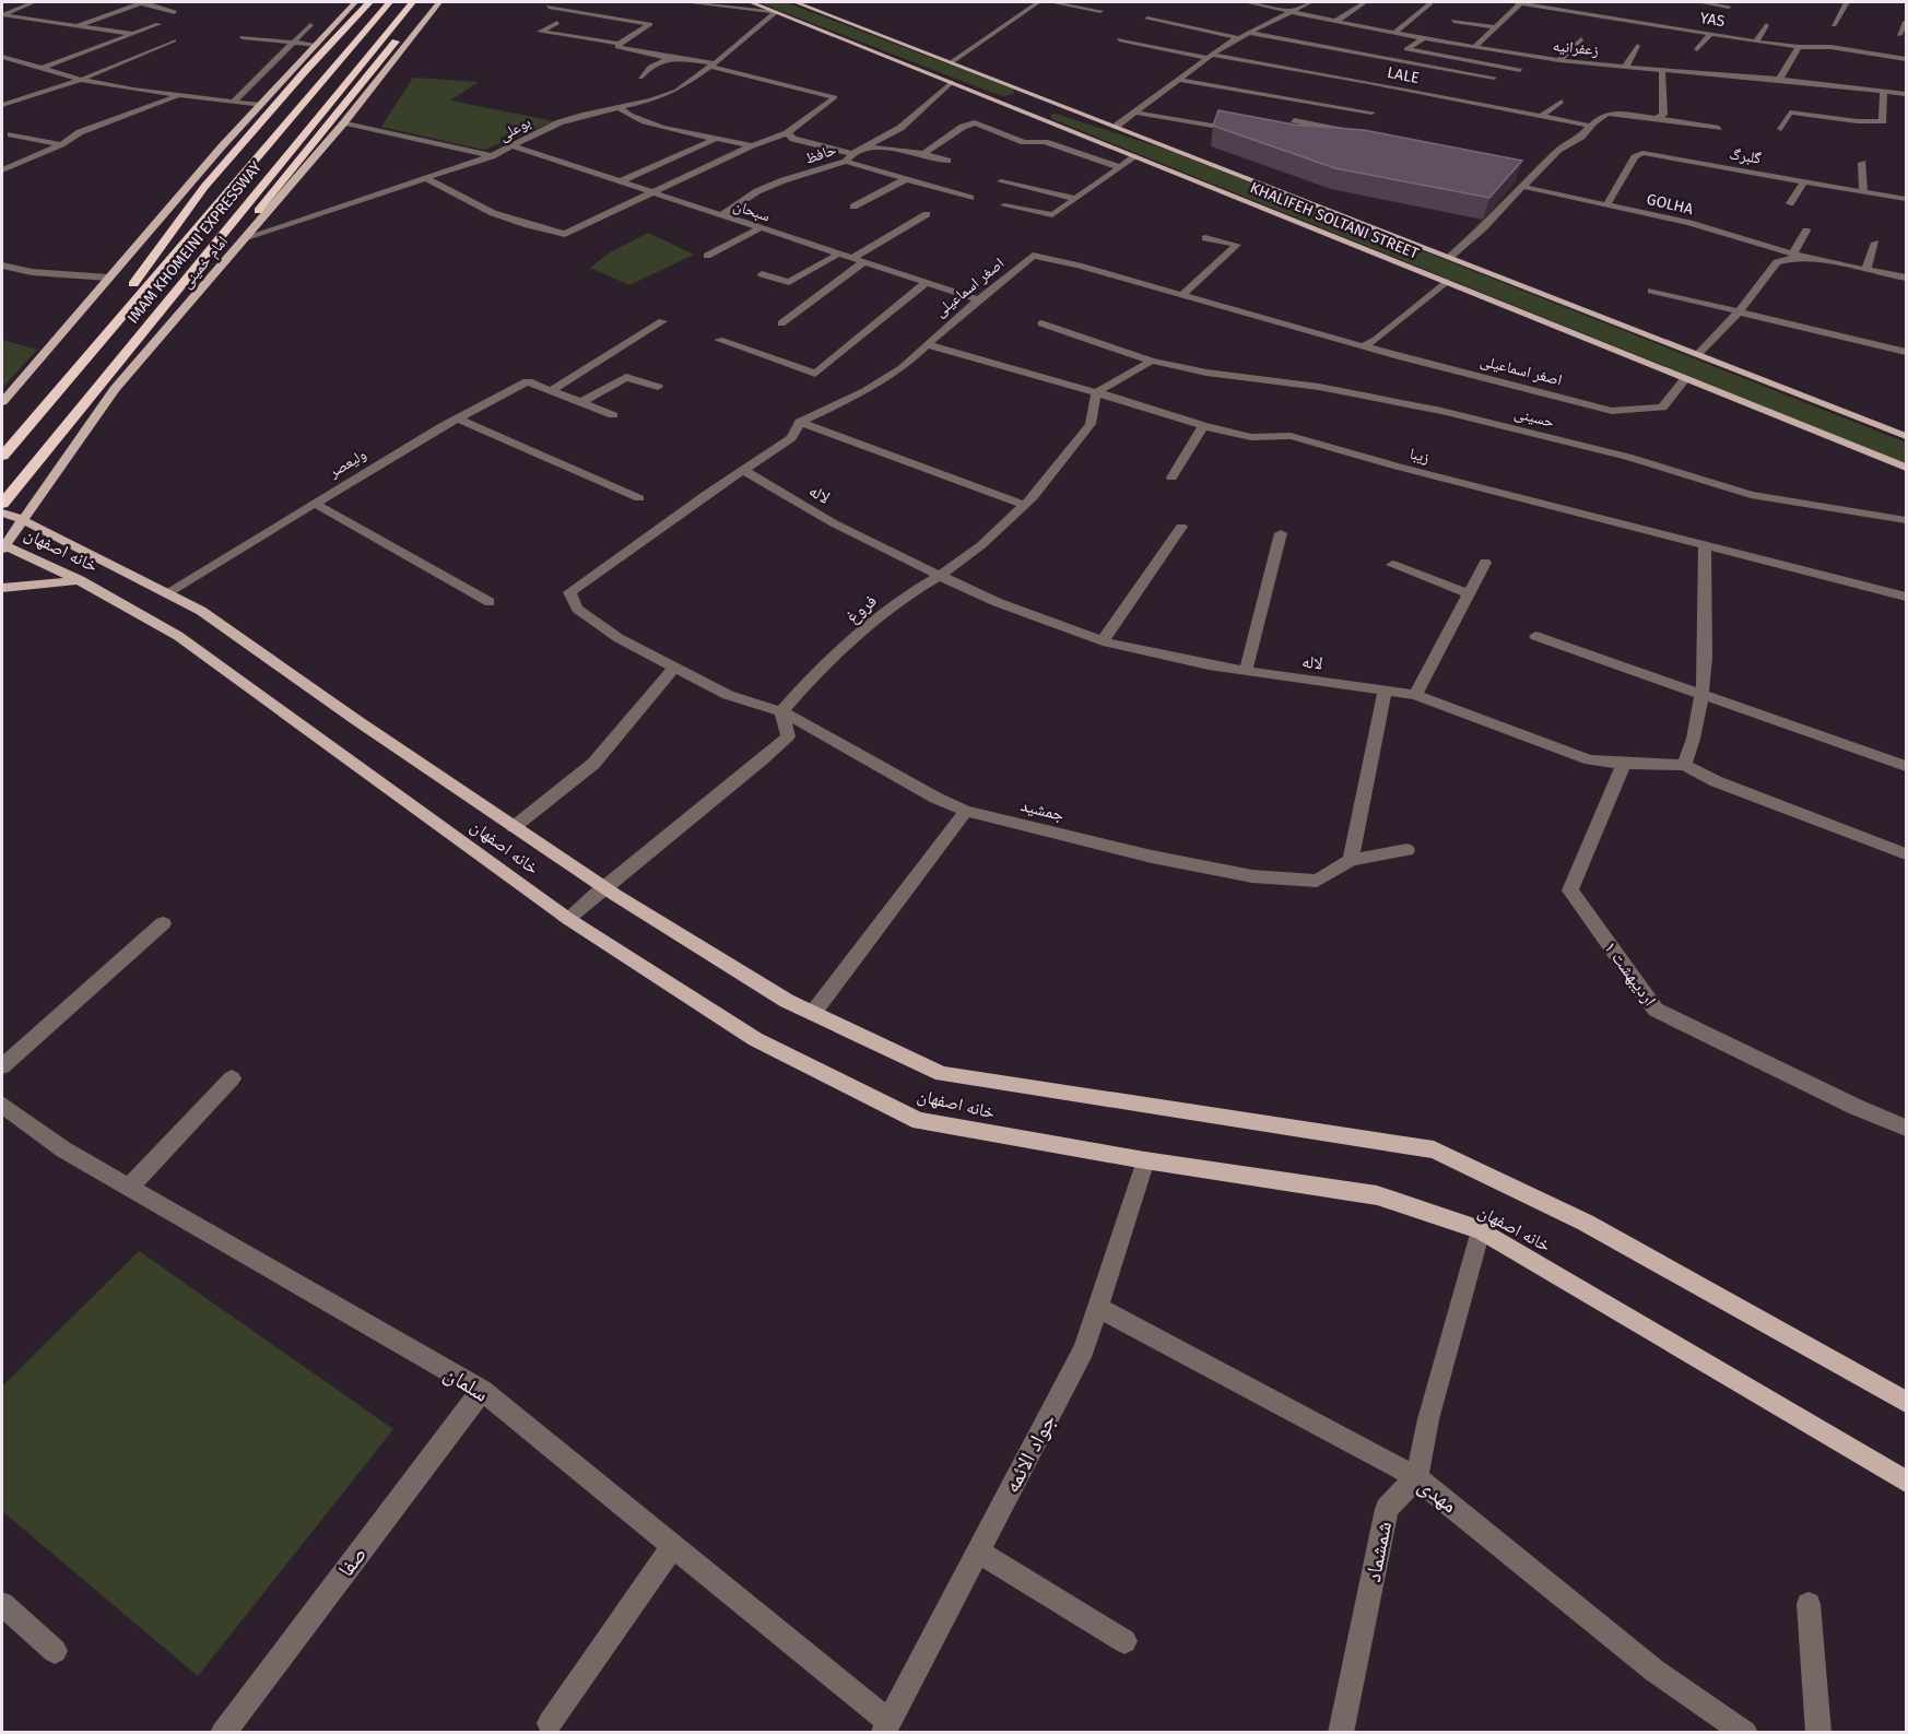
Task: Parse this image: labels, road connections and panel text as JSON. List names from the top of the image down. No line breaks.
{"streets":{"highway":["IMAM KHOMEINI EXPRESSWAY"],"main road":["KHALIFEH SOLTANI STREET","امام خمینی","خانه اصفهان"],"street":["YAS","زعفرانیه","LALE","بوعلی","حافظ","گلبرگ","GOLHA","سبحان","اصغر اسماعیلی","حسینی","زیبا","ولیعصر","لاله","فروغ","جمشید","اردیبهشت ۱","سلمان","جواد الائمه","مهدی","شمشماد","صفا"]},"crossings":[["بوعلی","سبحان"],["بوعلی","KHALIFEH SOLTANI STREET"],["بوعلی","امام خمینی"],["حافظ","سبحان"],["حافظ","KHALIFEH SOLTANI STREET"],["گلبرگ","GOLHA"],["GOLHA","KHALIFEH SOLTANI STREET"],["سبحان","اصغر اسماعیلی"],["KHALIFEH SOLTANI STREET","اصغر اسماعیلی"],["امام خمینی","خانه اصفهان"],["اصغر اسماعیلی","زیبا"],["اصغر اسماعیلی","لاله"],["اصغر اسماعیلی","فروغ"],["اصغر اسماعیلی","جمشید"],["زیبا","فروغ"],["ولیعصر","خانه اصفهان"],["لاله","فروغ"],["لاله","اردیبهشت ۱"],["خانه اصفهان","جواد الائمه"],["فروغ","جمشید"],["سلمان","جواد الائمه"],["سلمان","صفا"],["جواد الائمه","مهدی"],["مهدی","شمشماد"]]}
